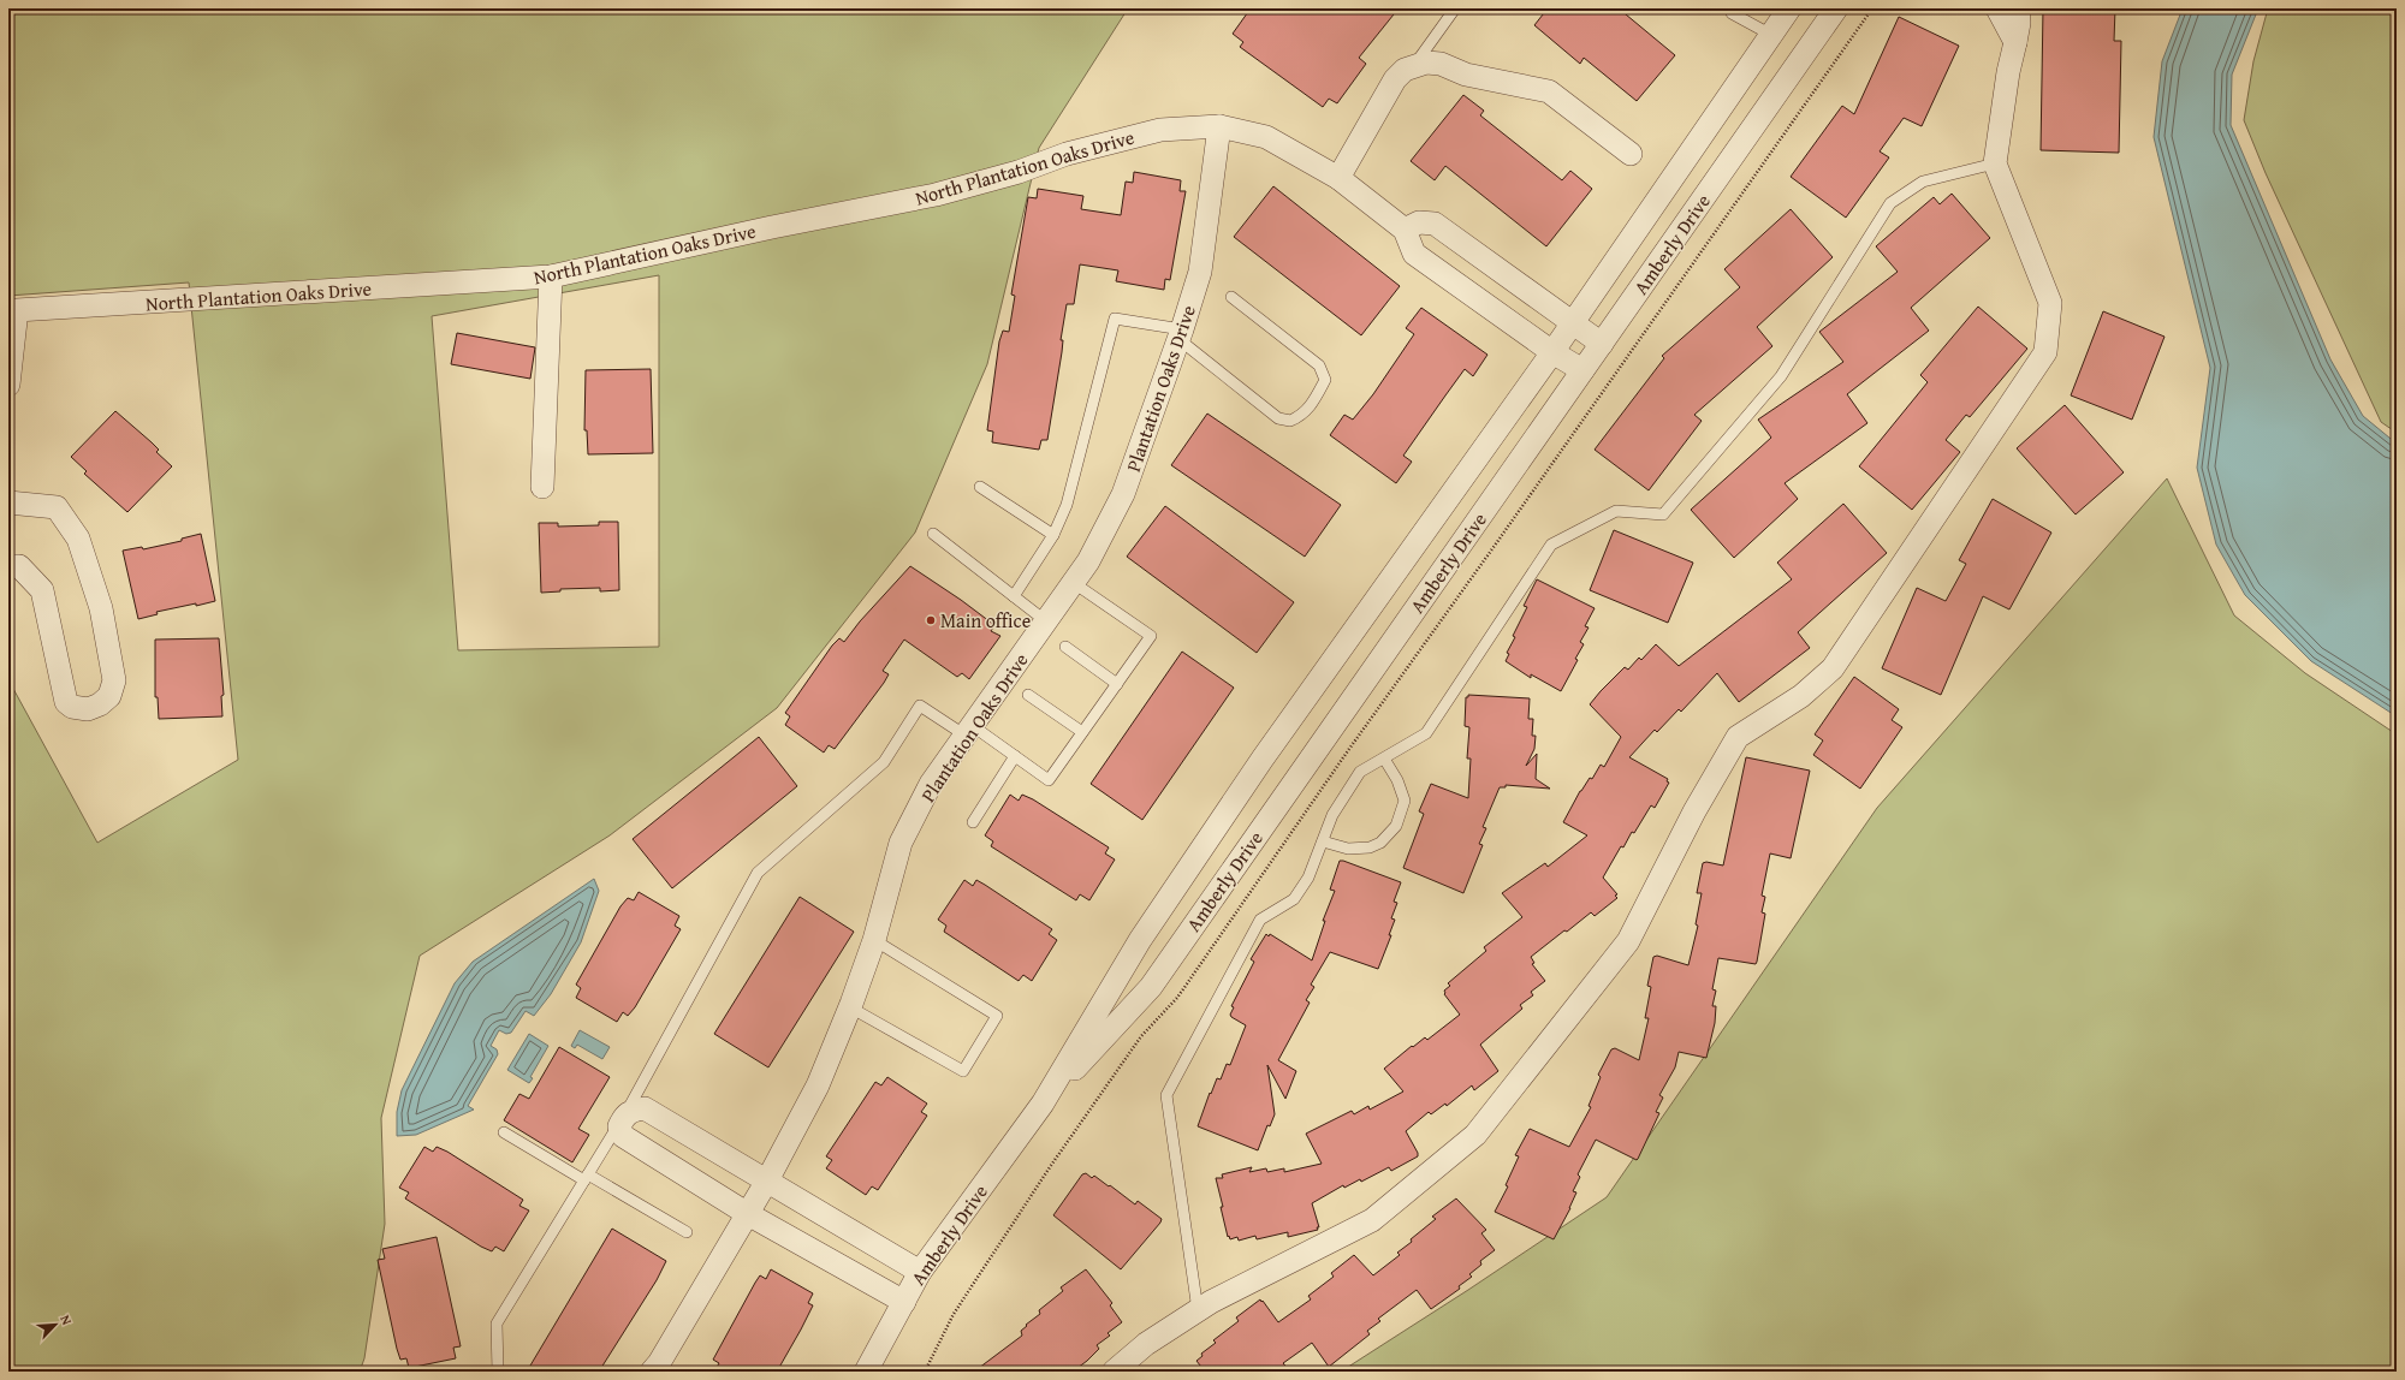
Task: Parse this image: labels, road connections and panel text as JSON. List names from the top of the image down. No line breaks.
{"streets":{"street":["North Plantation Oaks Drive","Amberly Drive","Plantation Oaks Drive"]},"crossings":[["North Plantation Oaks Drive","Plantation Oaks Drive"]],"places":["Main office"],"north":"top right"}
